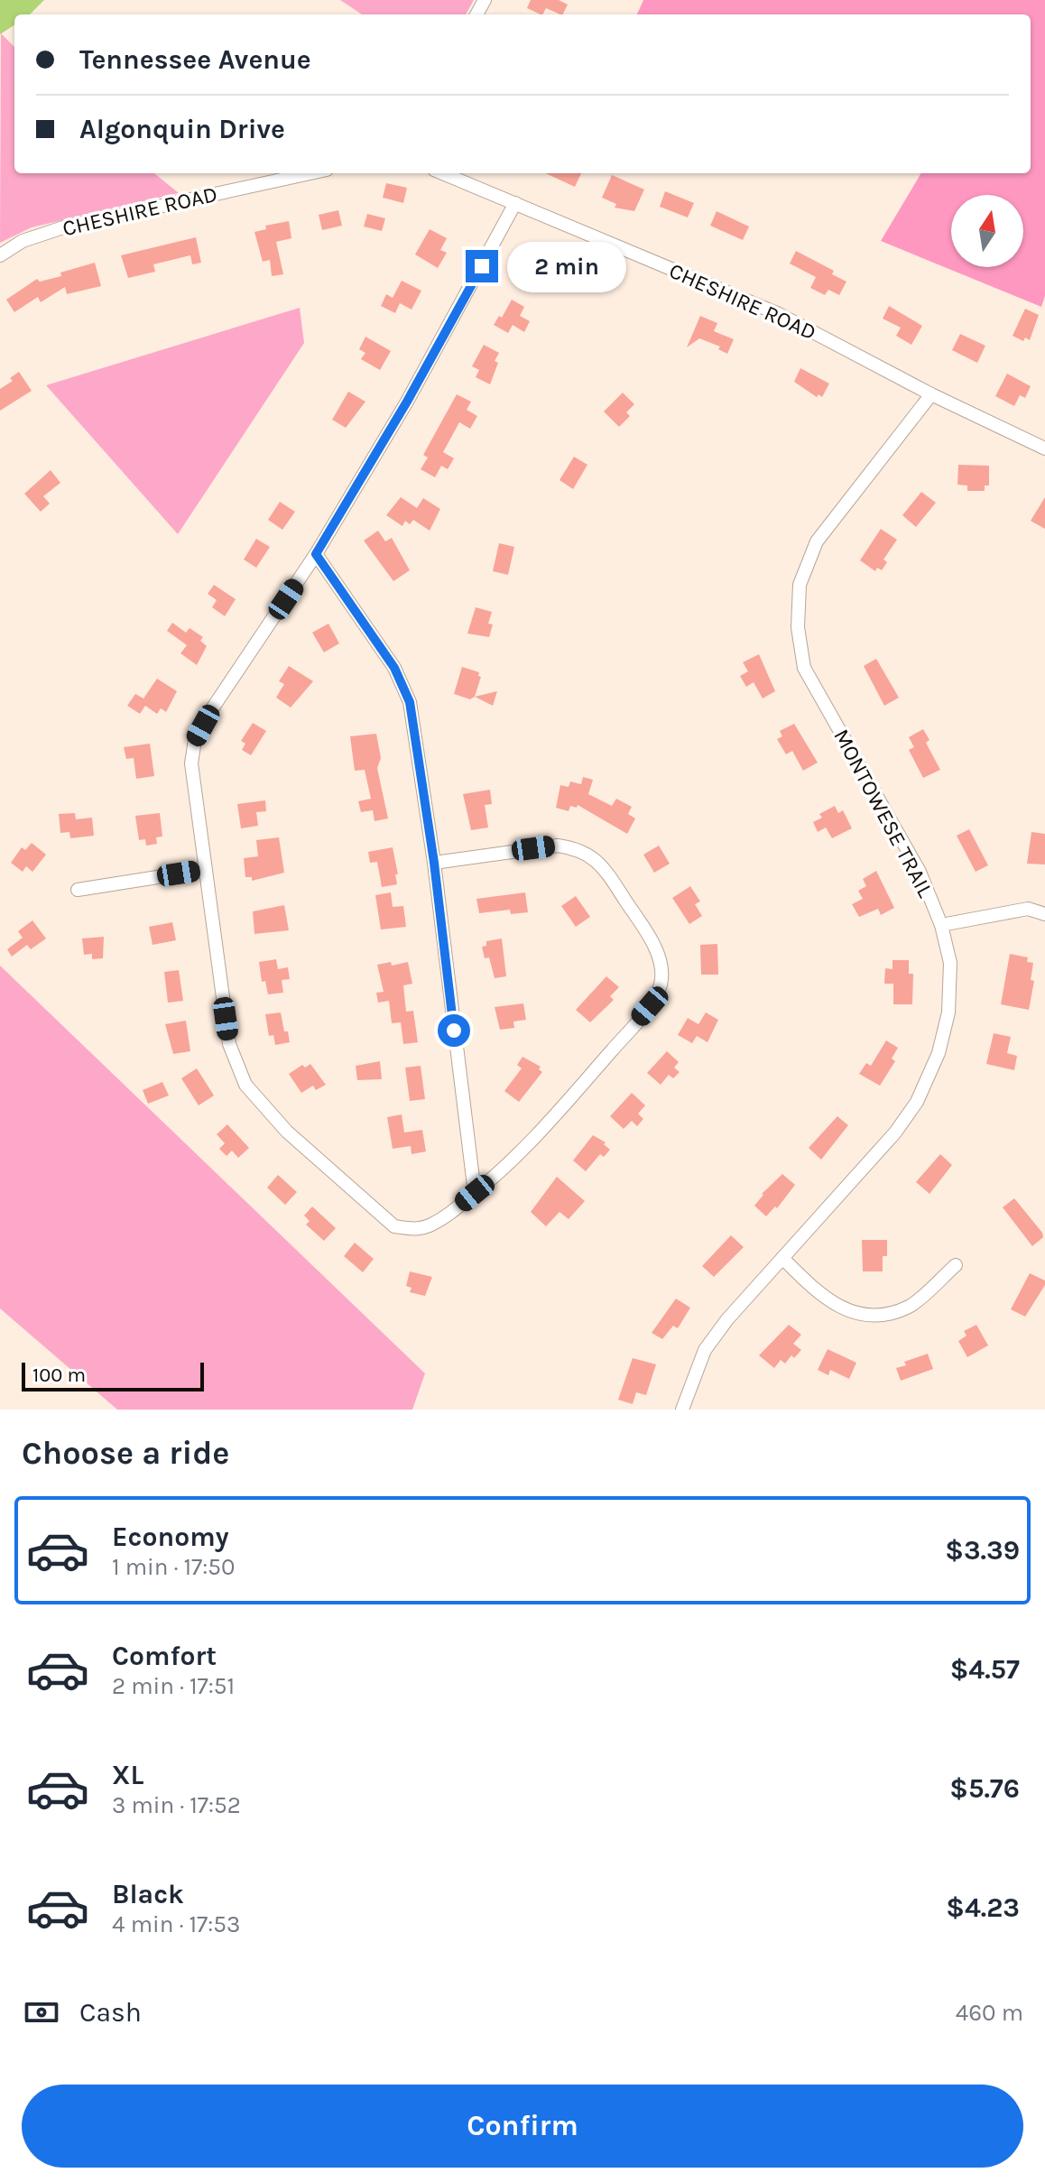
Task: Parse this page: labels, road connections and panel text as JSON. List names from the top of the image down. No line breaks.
{"streets":{"street":["CHESHIRE ROAD","MONTOWESE TRAIL"]},"crossings":[["CHESHIRE ROAD","MONTOWESE TRAIL"]],"scale_bar":"100 m","north":"top","page":{"banner":["Tennessee Avenue","Algonquin Drive"],"bubble":"2 min","scale":"100 m","heading":"Choose a ride","list":[{"name":"Economy","note":"1 min · 17:50","value":"$3.39"},{"name":"Comfort","note":"2 min · 17:51","value":"$4.57"},{"name":"XL","note":"3 min · 17:52","value":"$5.76"},{"name":"Black","note":"4 min · 17:53","value":"$4.23"}],"pay":["Cash","460 m"],"buttons":"Confirm"}}
